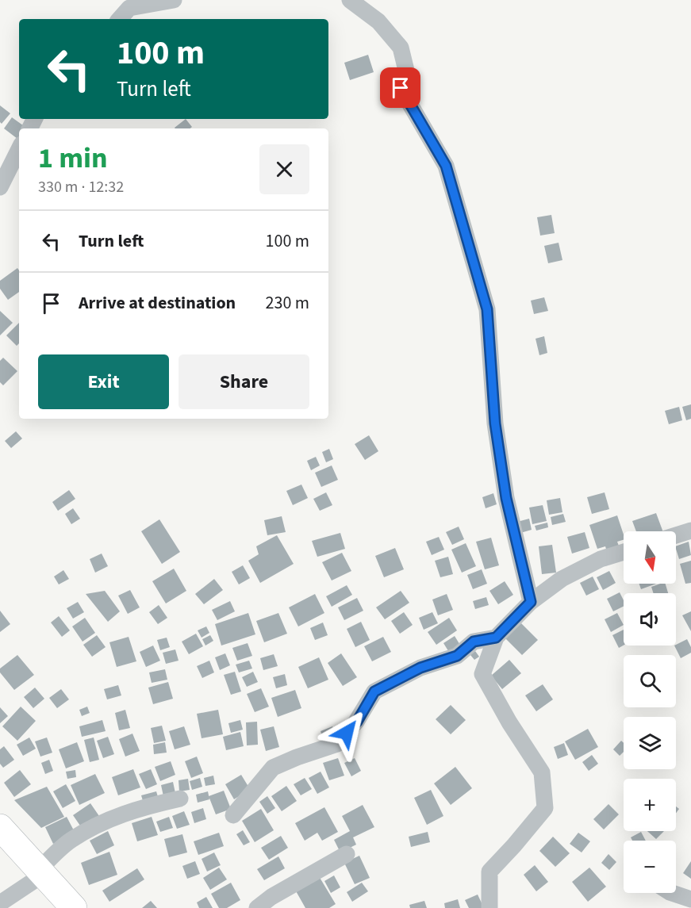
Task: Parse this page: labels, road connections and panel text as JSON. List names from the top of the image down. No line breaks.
{"north":"bottom","page":{"turn":["100 m","Turn left"],"heading":["1 min","330 m · 12:32"],"list":[{"name":"Turn left","value":"100 m"},{"name":"Arrive at destination","value":"230 m"}],"buttons":["Exit","Share"],"map_buttons":["+","−"]}}
